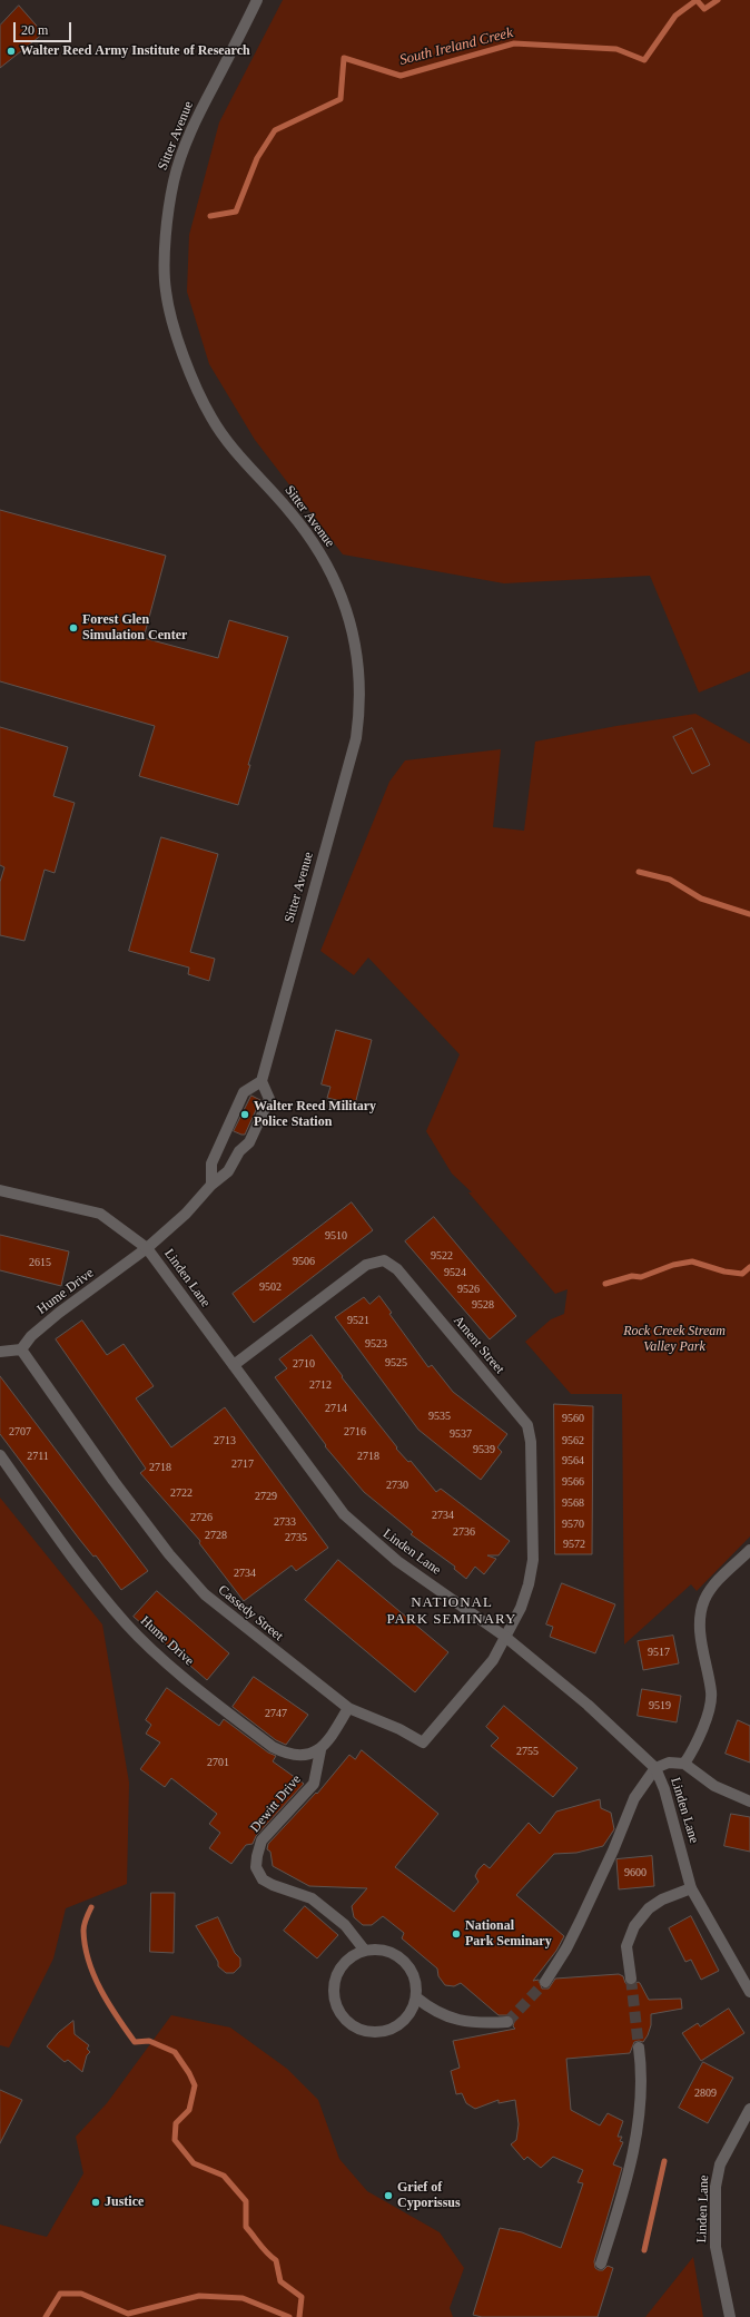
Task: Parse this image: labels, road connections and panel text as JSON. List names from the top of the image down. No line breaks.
{"streets":{"street":["Sitter Avenue","Linden Lane","Hume Drive","Ament Street","Cassedy Street","Dewitt Drive"]},"crossings":[["Linden Lane","Hume Drive"],["Linden Lane","Ament Street"],["Linden Lane","Cassedy Street"],["Hume Drive","Cassedy Street"],["Hume Drive","Dewitt Drive"],["Ament Street","Cassedy Street"]],"districts":["NATIONAL PARK SEMINARY"],"water":["South Ireland Creek"],"parks":["Rock Creek Stream Valley Park"],"places":["Walter Reed Army Institute of Research","Forest Glen Simulation Center","Walter Reed Military Police Station","National Park Seminary","Grief of Cyporissus","Justice"],"house_numbers":["9510","9522","9506","2615","9524","9502","9526","9528","9521","9523","9525","2710","2712","2714","9535","9560","2707","2716","9537","2713","9562","9539","2711","2718","9564","2717","2718","9566","2730","2722","2729","9568","2734","2726","2733","9570","2736","2728","2735","9572","2734","9517","9519","2747","2755","2701","9600","2809"],"scale_bar":"20 m"}
